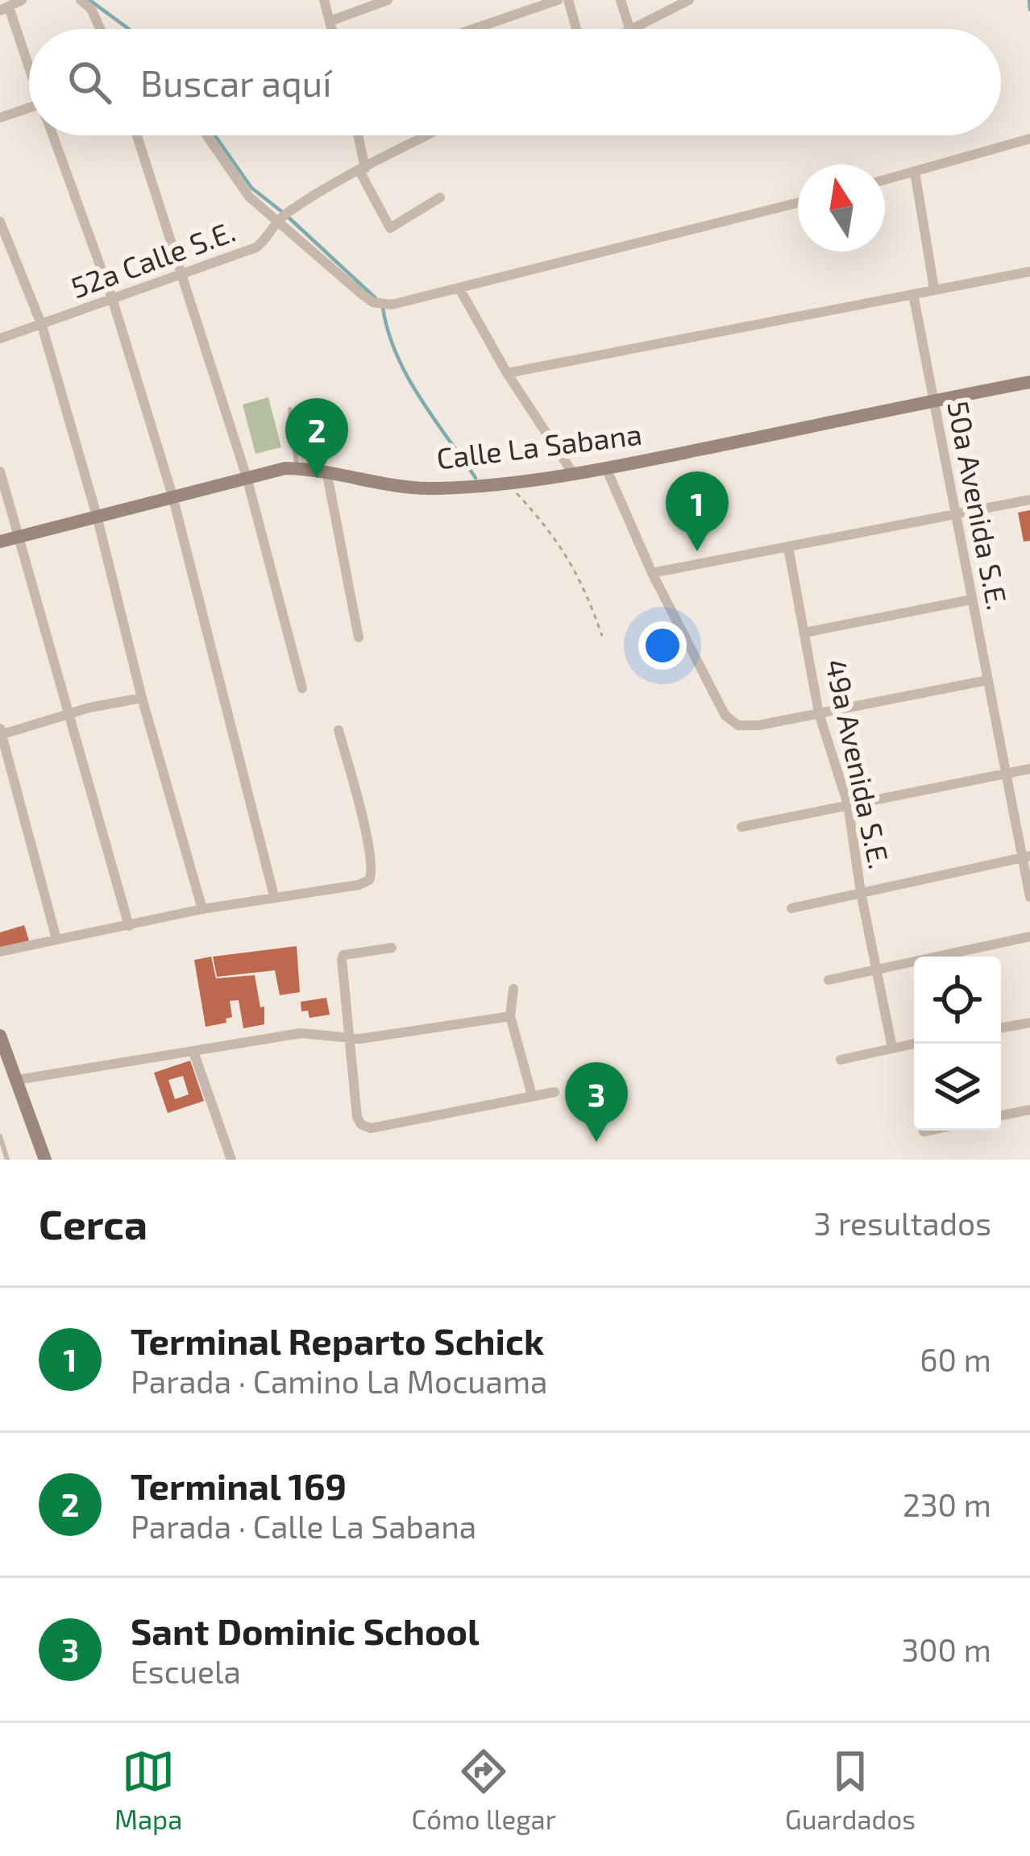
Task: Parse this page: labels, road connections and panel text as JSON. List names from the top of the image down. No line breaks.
{"streets":{"street":["52a Calle S.E.","Calle La Sabana","50a Avenida S.E.","49a Avenida S.E."]},"crossings":[["Calle La Sabana","50a Avenida S.E."]],"north":"top","page":{"search":"Buscar aquí","pins":["2","1","3"],"heading":["Cerca","3 resultados"],"list":[{"mark":"1","name":"Terminal Reparto Schick","note":"Parada · Camino La Mocuama","value":"60 m"},{"mark":"2","name":"Terminal 169","note":"Parada · Calle La Sabana","value":"230 m"},{"mark":"3","name":"Sant Dominic School","note":"Escuela","value":"300 m"}],"nav":["Mapa","Cómo llegar","Guardados"]}}
